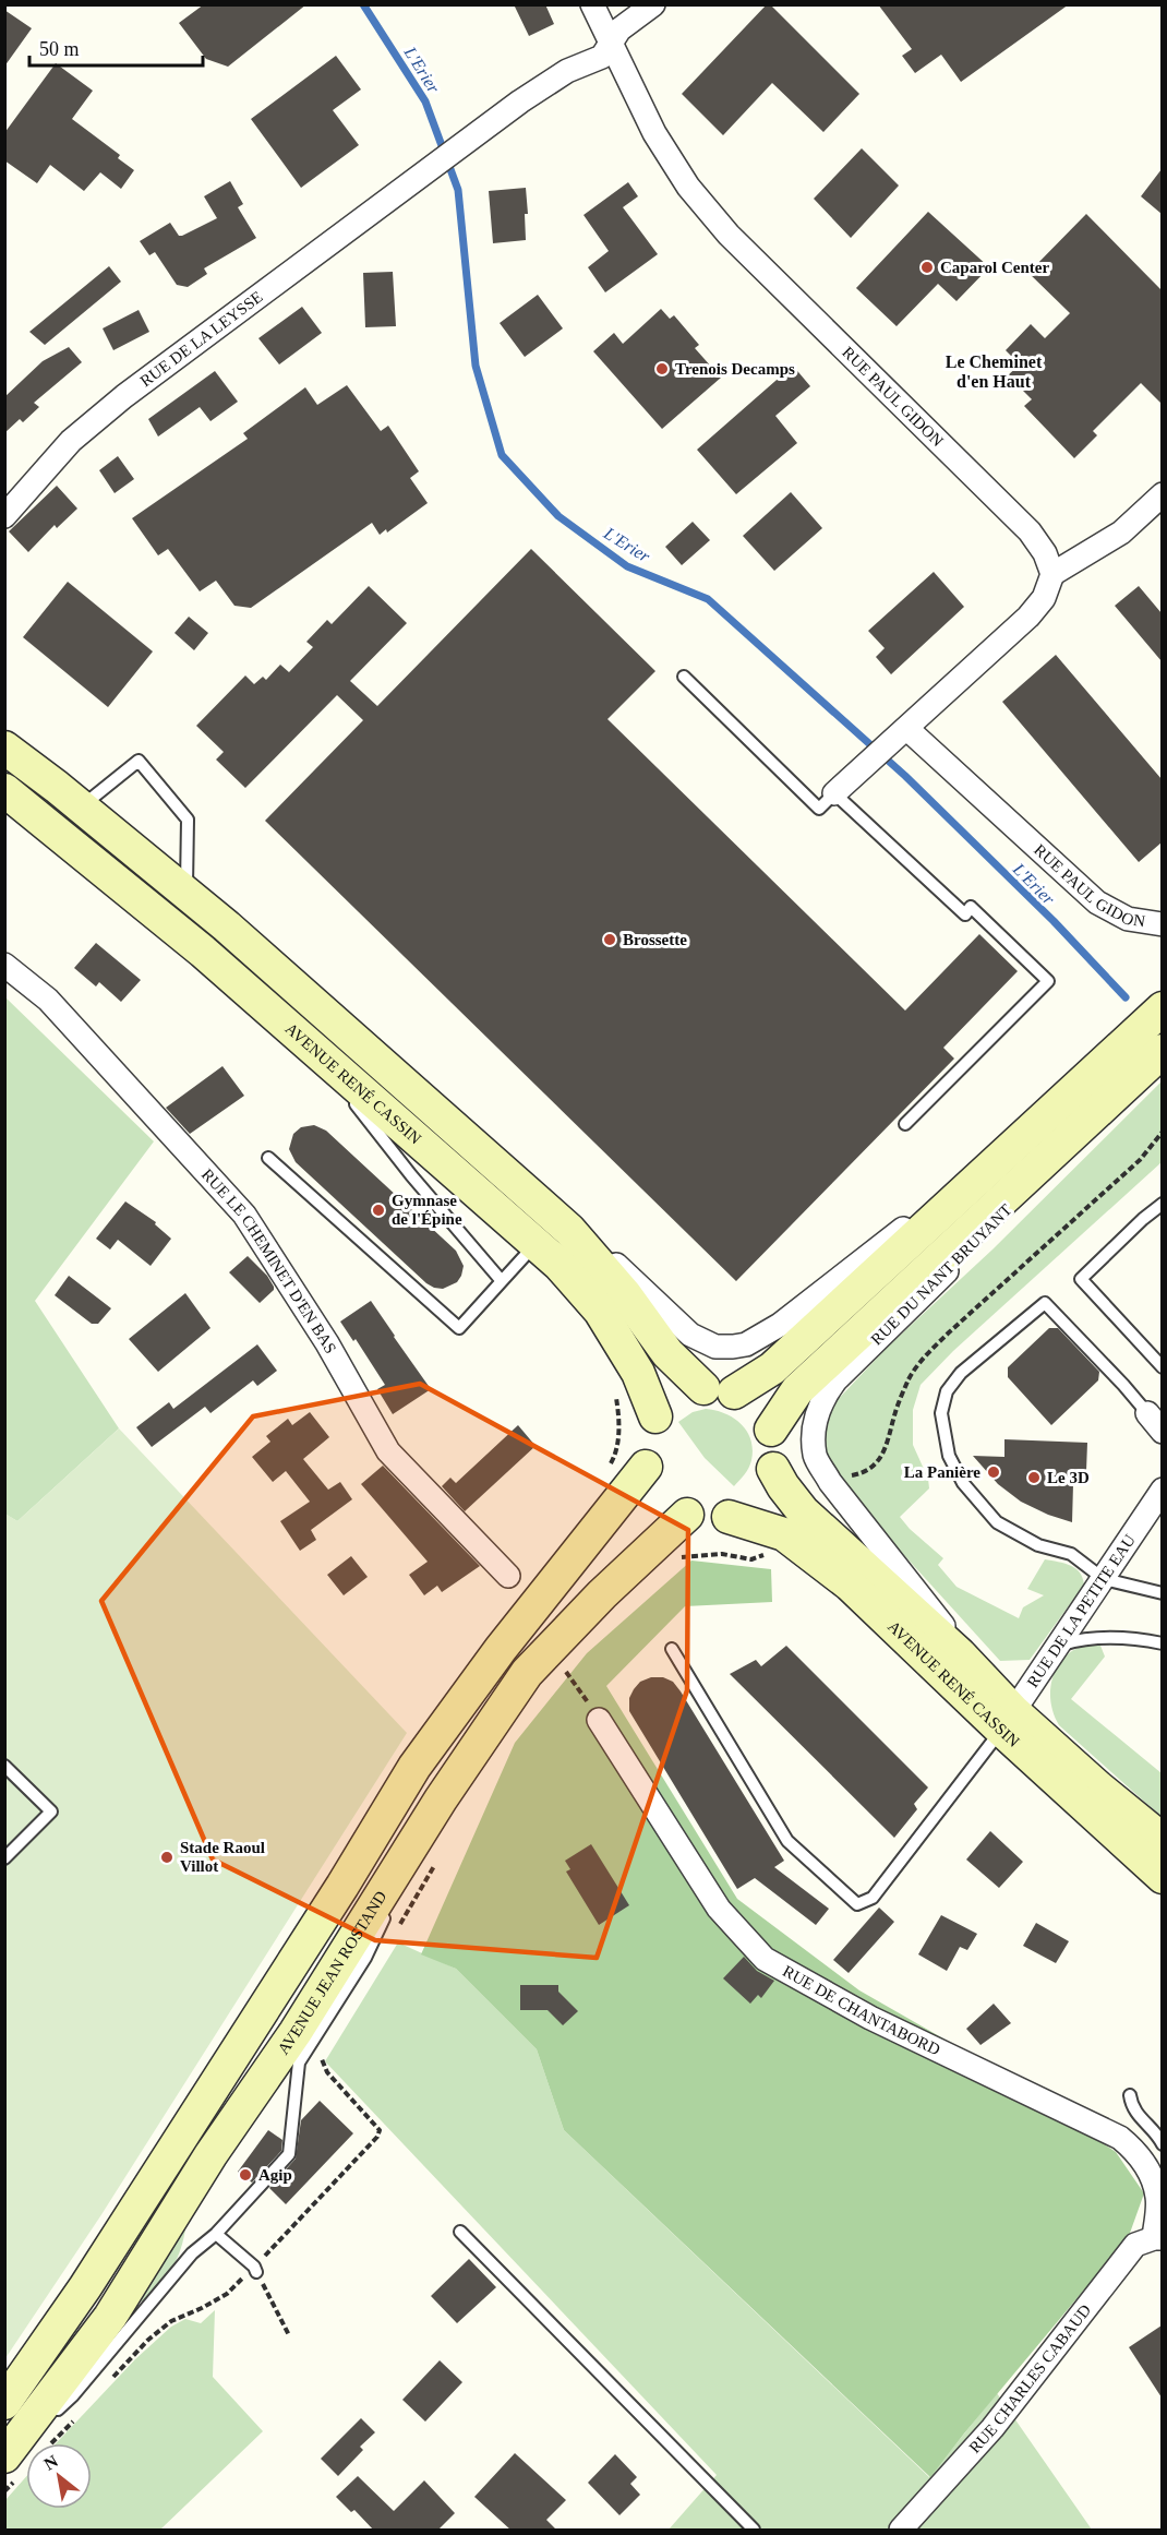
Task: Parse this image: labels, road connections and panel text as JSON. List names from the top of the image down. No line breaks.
{"streets":{"main road":["AVENUE RENÉ CASSIN","RUE DU NANT BRUYANT","AVENUE JEAN ROSTAND"],"street":["RUE DE LA LEYSSE","RUE PAUL GIDON","RUE LE CHEMINET D'EN BAS","RUE DE LA PETITE EAU","RUE DE CHANTABORD","RUE CHARLES CABAUD"]},"crossings":[["RUE DE LA LEYSSE","RUE PAUL GIDON"],["AVENUE RENÉ CASSIN","RUE DU NANT BRUYANT"],["AVENUE RENÉ CASSIN","RUE DE LA PETITE EAU"],["AVENUE RENÉ CASSIN","AVENUE JEAN ROSTAND"],["RUE DU NANT BRUYANT","AVENUE JEAN ROSTAND"],["RUE DE CHANTABORD","RUE CHARLES CABAUD"]],"districts":["Le Cheminet d'en Haut"],"water":["L'Erier"],"places":["Caparol Center","Trenois Decamps","Brossette","Gymnase de l'Épine","La Panière","Le 3D","Stade Raoul Villot","Agip"],"scale_bar":"50 m","north":"top left"}
